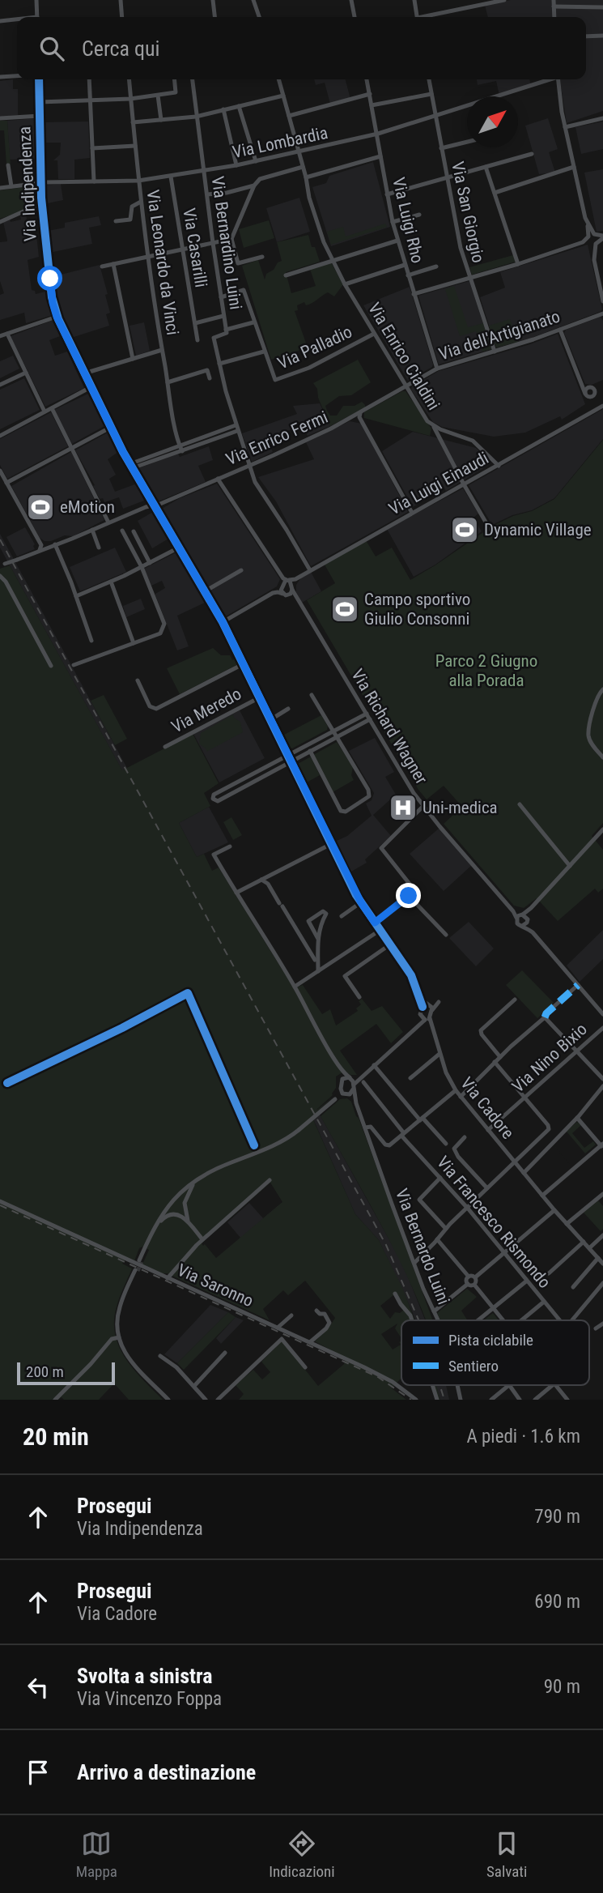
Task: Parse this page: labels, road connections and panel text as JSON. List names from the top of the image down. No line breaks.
{"streets":{"street":["Via Lombardia","Via Indipendenza","Via San Giorgio","Via Luigi Rho","Via Bernardino Luini","Via Casarilli","Via Leonardo da Vinci","Via dell'Artigianato","Via Palladio","Via Enrico Cialdini","Via Enrico Fermi","Via Luigi Einaudi","Via Meredo","Via Richard Wagner","Via Nino Bixio","Via Cadore","Via Francesco Rismondo","Via Bernardo Luini","Via Saronno"]},"crossings":[["Via Lombardia","Via Indipendenza"],["Via Lombardia","Via San Giorgio"],["Via Lombardia","Via Luigi Rho"],["Via Lombardia","Via Bernardino Luini"],["Via Lombardia","Via Casarilli"],["Via Lombardia","Via Leonardo da Vinci"],["Via Lombardia","Via Enrico Cialdini"],["Via Indipendenza","Via Enrico Fermi"],["Via San Giorgio","Via dell'Artigianato"],["Via Luigi Rho","Via dell'Artigianato"],["Via Bernardino Luini","Via Palladio"],["Via dell'Artigianato","Via Enrico Cialdini"],["Via dell'Artigianato","Via Enrico Fermi"],["Via Palladio","Via Enrico Cialdini"],["Via Enrico Cialdini","Via Enrico Fermi"],["Via Enrico Cialdini","Via Luigi Einaudi"],["Via Luigi Einaudi","Via Richard Wagner"],["Via Nino Bixio","Via Cadore"]],"parks":["Parco 2 Giugno alla Porada"],"places":{"sports":["eMotion","Dynamic Village","Campo sportivo Giulio Consonni"],"hospital":["Uni-medica"]},"legend":["Pista ciclabile","Sentiero"],"scale_bar":"200 m","north":"top right","page":{"search":"Cerca qui","scale":"200 m","heading":["20 min","A piedi · 1.6 km"],"list":[["Prosegui","Via Indipendenza","790 m"],["Prosegui","Via Cadore","690 m"],["Svolta a sinistra","Via Vincenzo Foppa","90 m"],"Arrivo a destinazione"],"nav":["Mappa","Indicazioni","Salvati"]}}
